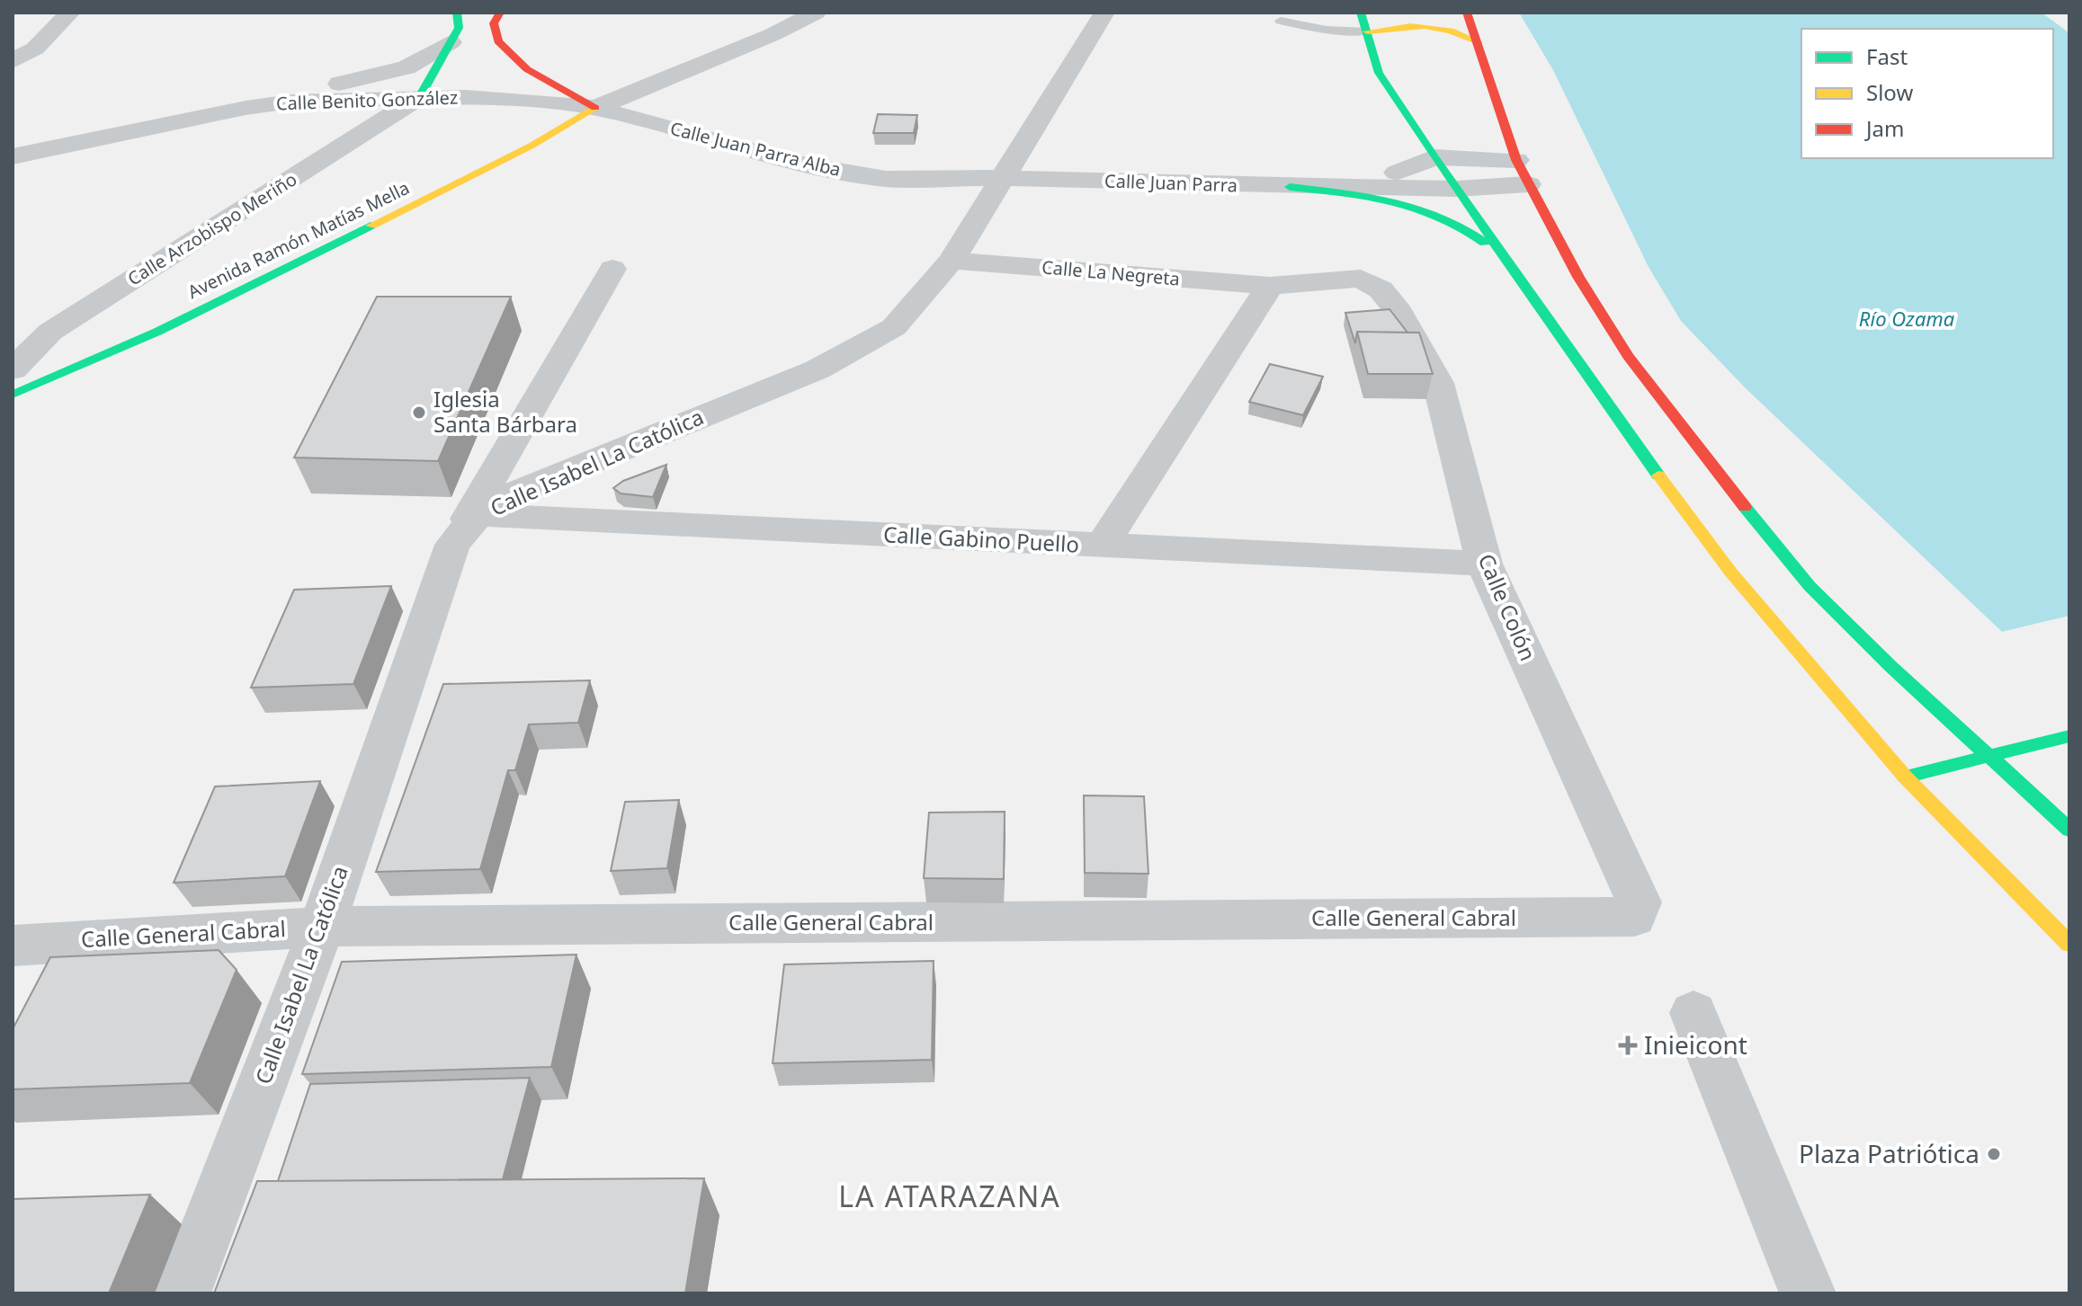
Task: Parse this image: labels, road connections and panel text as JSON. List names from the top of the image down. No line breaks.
{"streets":{"main road":["Avenida Ramón Matías Mella"],"street":["Calle Benito González","Calle Juan Parra Alba","Calle Juan Parra","Calle Arzobispo Meriño","Calle La Negreta","Calle Isabel La Católica","Calle Gabino Puello","Calle Colón","Calle General Cabral"]},"crossings":[["Calle Benito González","Calle Juan Parra Alba"],["Calle Benito González","Calle Arzobispo Meriño"],["Calle Benito González","Avenida Ramón Matías Mella"],["Calle Juan Parra Alba","Calle Juan Parra"],["Calle Juan Parra Alba","Avenida Ramón Matías Mella"],["Calle Juan Parra Alba","Calle Isabel La Católica"],["Calle Juan Parra","Calle Isabel La Católica"],["Calle La Negreta","Calle Isabel La Católica"],["Calle La Negreta","Calle Colón"],["Calle Isabel La Católica","Calle Gabino Puello"],["Calle Isabel La Católica","Calle General Cabral"],["Calle Gabino Puello","Calle Colón"],["Calle Colón","Calle General Cabral"]],"districts":["LA ATARAZANA"],"water":["Río Ozama"],"places":{"other":["Iglesia Santa Bárbara","Plaza Patriótica"],"health":["Inieicont"]},"legend":["Fast","Slow","Jam"]}
